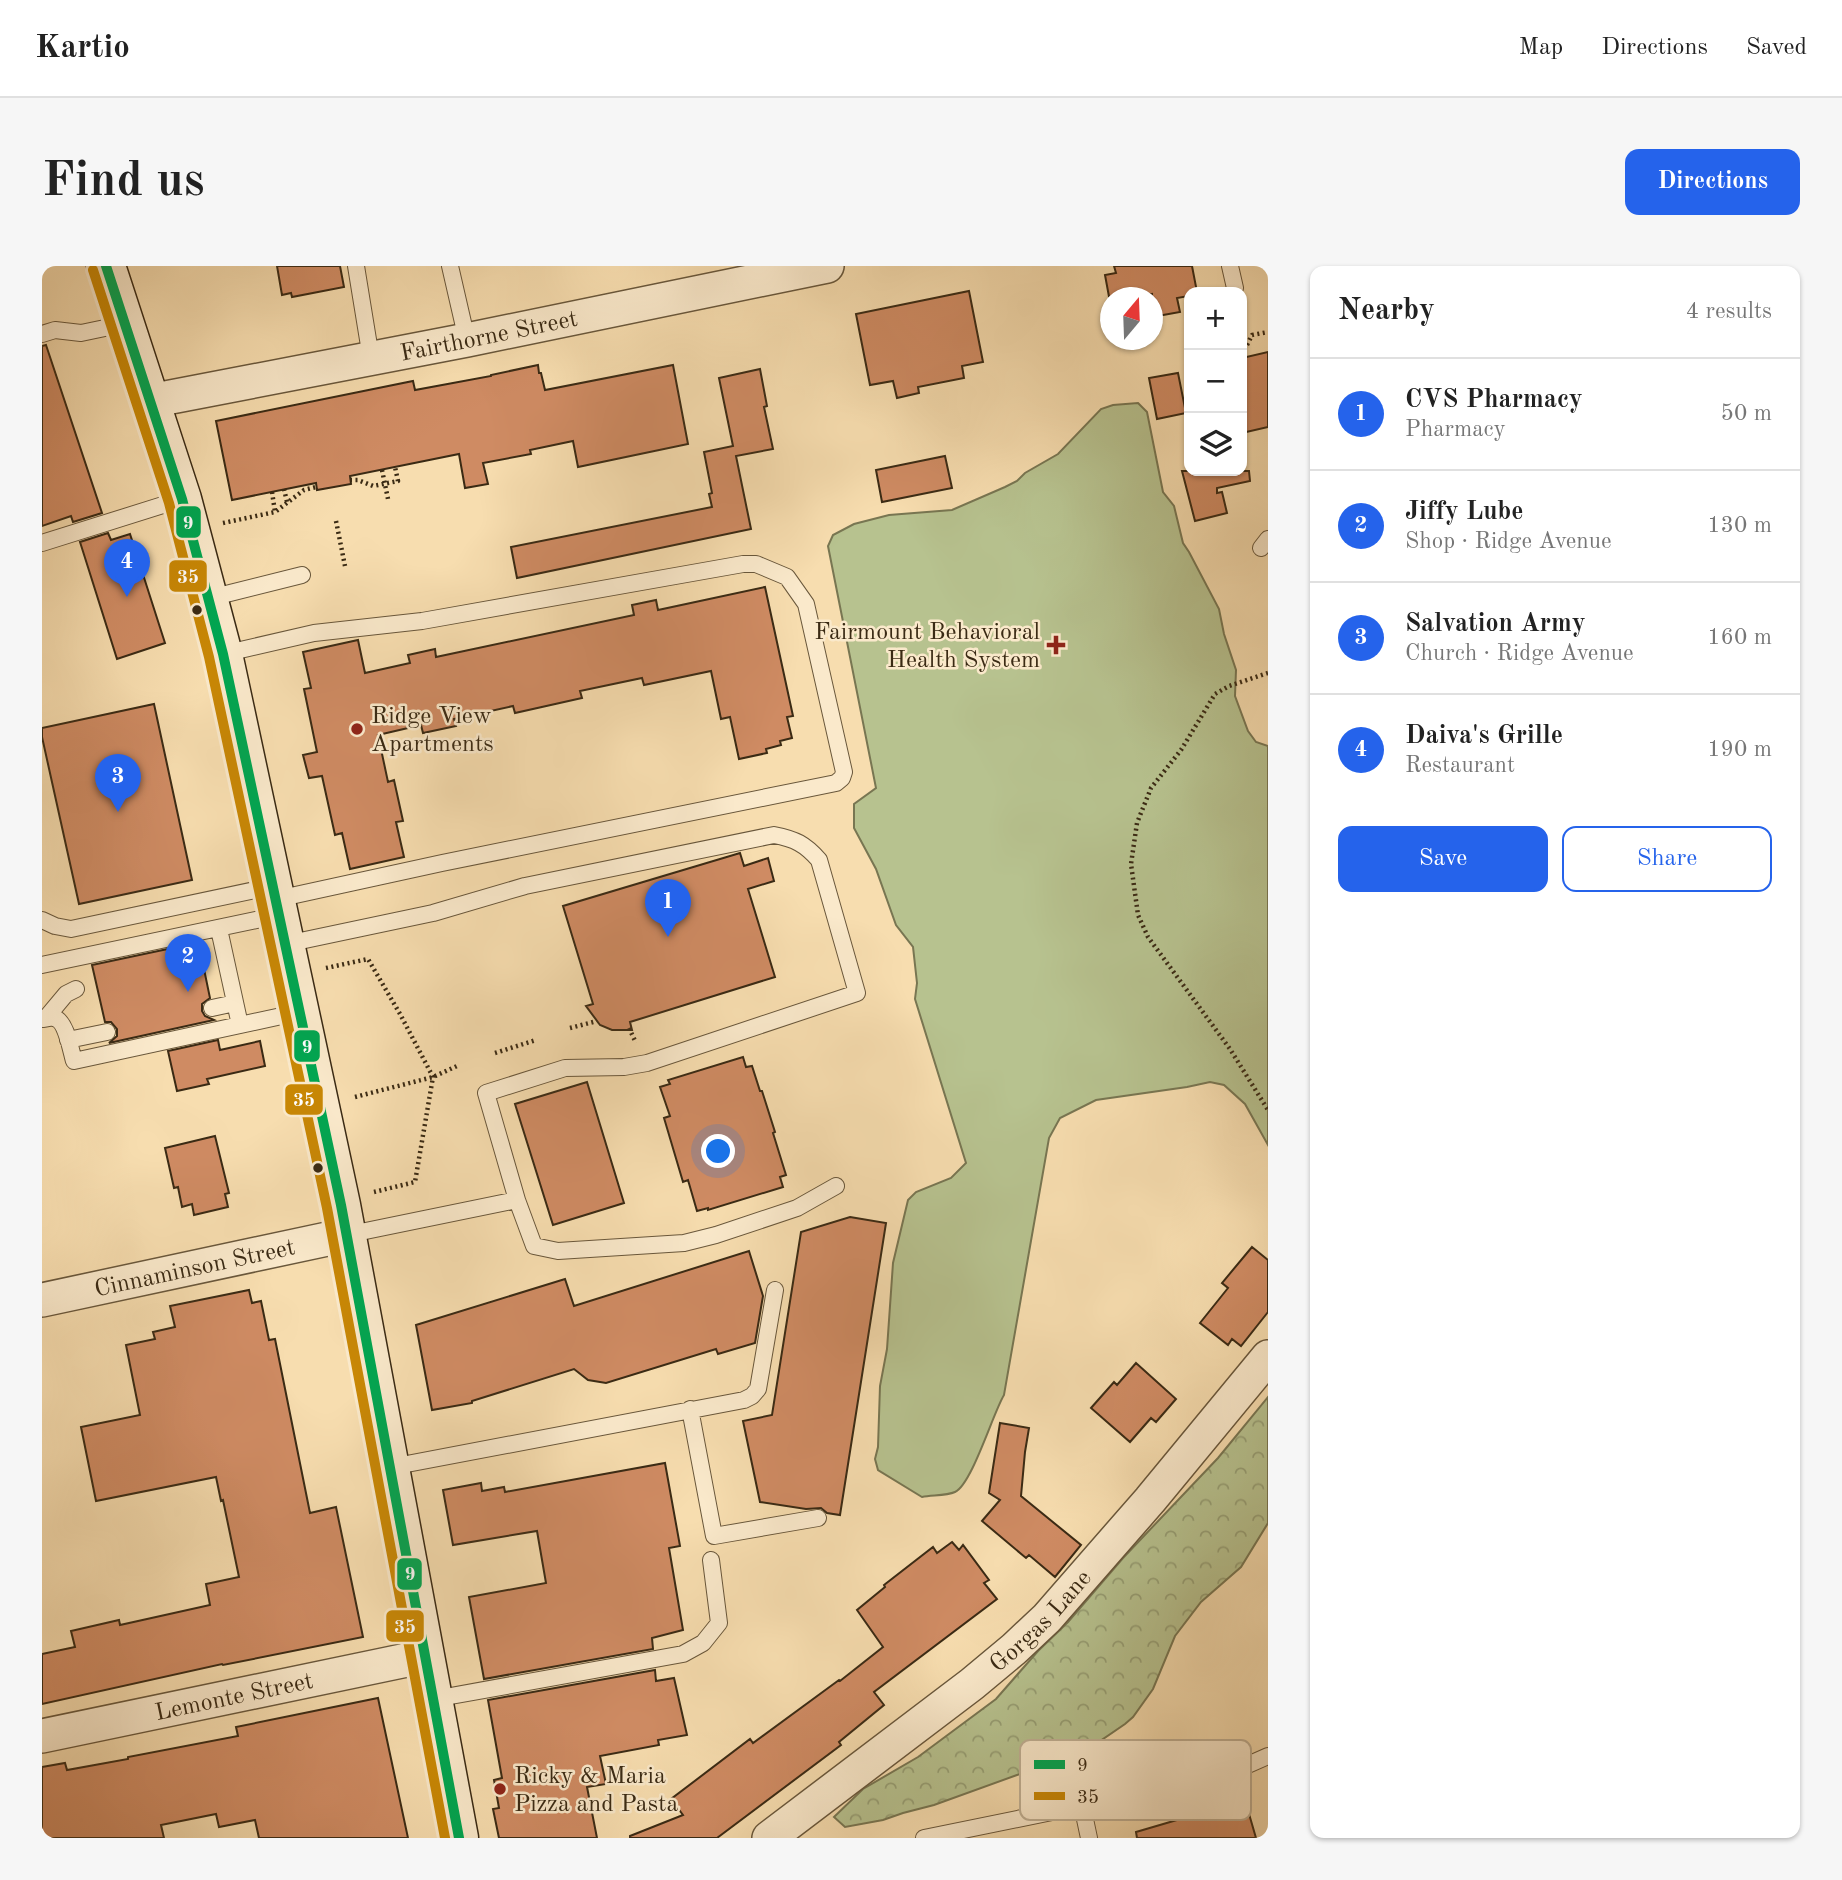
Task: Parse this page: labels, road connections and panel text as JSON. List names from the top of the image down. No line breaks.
{"streets":{"street":["Fairthorne Street","Cinnaminson Street","Gorgas Lane","Lemonte Street"]},"places":{"health":["Fairmount Behavioral Health System"],"other":["Ridge View Apartments","Ricky & Maria Pizza and Pasta"]},"lines":["transit line 9","transit line 35"],"legend":["9","35"],"north":"top","page":{"header":"Kartio","nav":["Map","Directions","Saved"],"buttons":["Directions",["Save","Share"]],"title":"Find us","heading":["Nearby","4 results"],"map_buttons":["+","−"],"list":[{"mark":"1","name":"CVS Pharmacy","note":"Pharmacy","value":"50 m"},{"mark":"2","name":"Jiffy Lube","note":"Shop · Ridge Avenue","value":"130 m"},{"mark":"3","name":"Salvation Army","note":"Church · Ridge Avenue","value":"160 m"},{"mark":"4","name":"Daiva's Grille","note":"Restaurant","value":"190 m"}],"pins":["4","3","1","2"]}}
